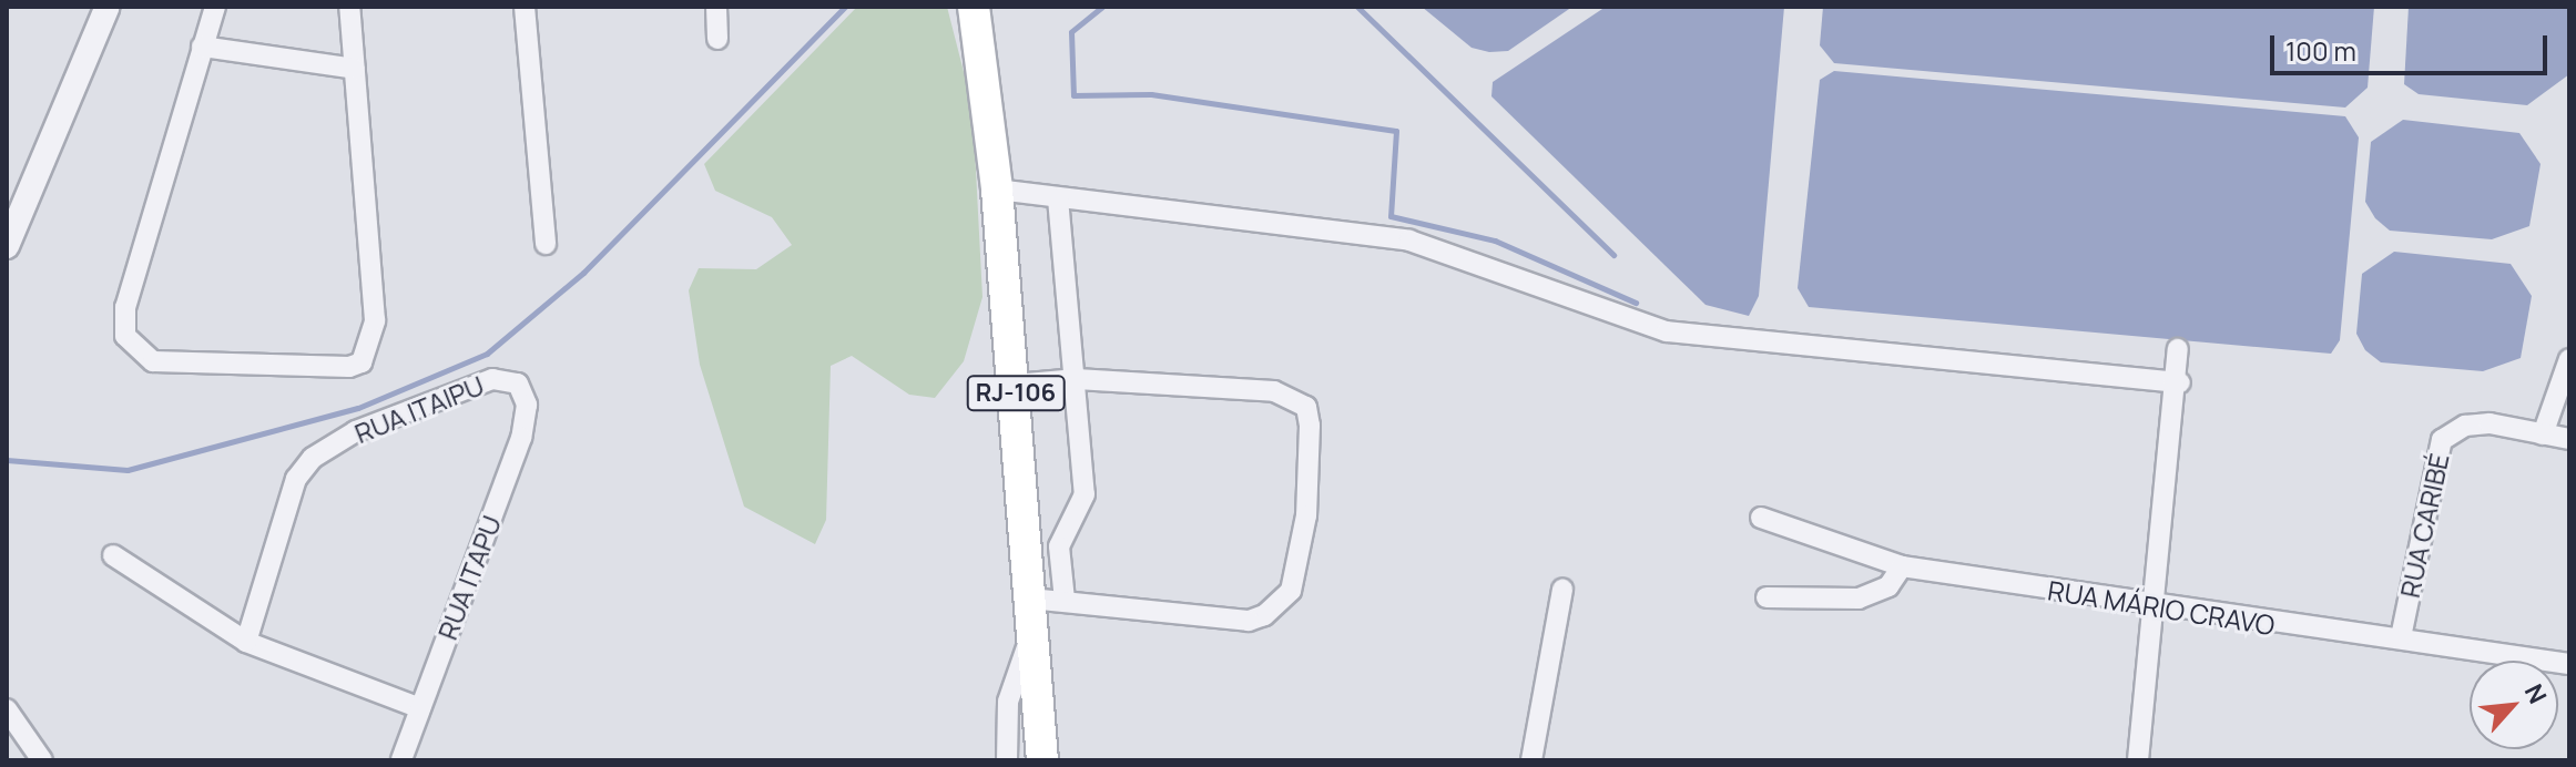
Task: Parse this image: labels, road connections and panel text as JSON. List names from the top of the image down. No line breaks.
{"streets":{"highway":["RJ-106"],"street":["RUA ITAIPU","RUA CARIBÉ","RUA ITAPU","RUA MÁRIO CRAVO"]},"crossings":[["RUA ITAIPU","RUA ITAPU"],["RUA CARIBÉ","RUA MÁRIO CRAVO"]],"scale_bar":"100 m","north":"top right"}
